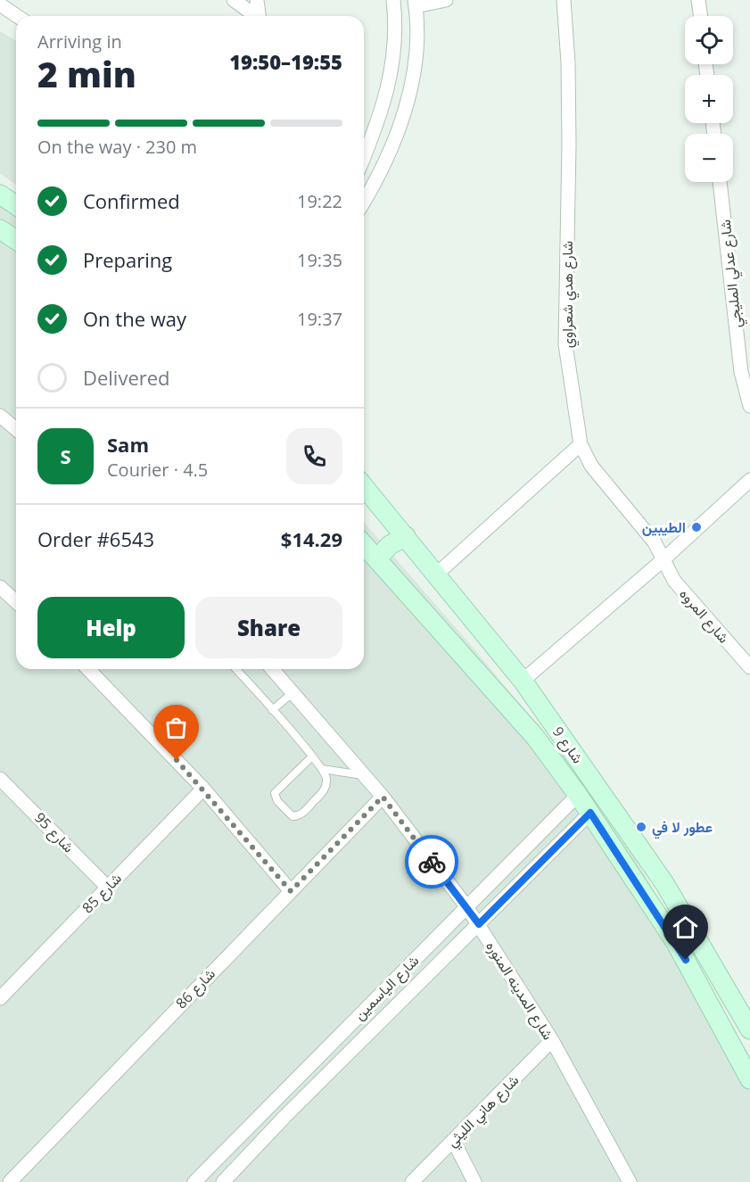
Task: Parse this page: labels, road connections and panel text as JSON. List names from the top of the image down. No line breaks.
{"streets":{"main road":["شارع 9"],"street":["شارع عدلي المليجي","شارع هدي شعراوي","شارع المروه","شارع 95","شارع 85","شارع الياسمين","شارع 86","شارع المدينه المنوره","شارع هاني الليثي"]},"crossings":[["شارع هدي شعراوي","شارع المروه"],["شارع 9","شارع الياسمين"],["شارع 95","شارع 85"],["شارع الياسمين","شارع المدينه المنوره"],["شارع 86","شارع المدينه المنوره"],["شارع المدينه المنوره","شارع هاني الليثي"]],"places":["الطيبين","عطور لا في"],"page":{"map_buttons":["+","−"],"heading":["2 min","Arriving in","19:50–19:55"],"panel":["Sam","Courier · 4.5","Order #6543","$14.29"],"bar":"On the way · 230 m","list":[["Confirmed","19:22"],["Preparing","19:35"],["On the way","19:37"],"Delivered"],"round":"S","buttons":["Help","Share"]}}
